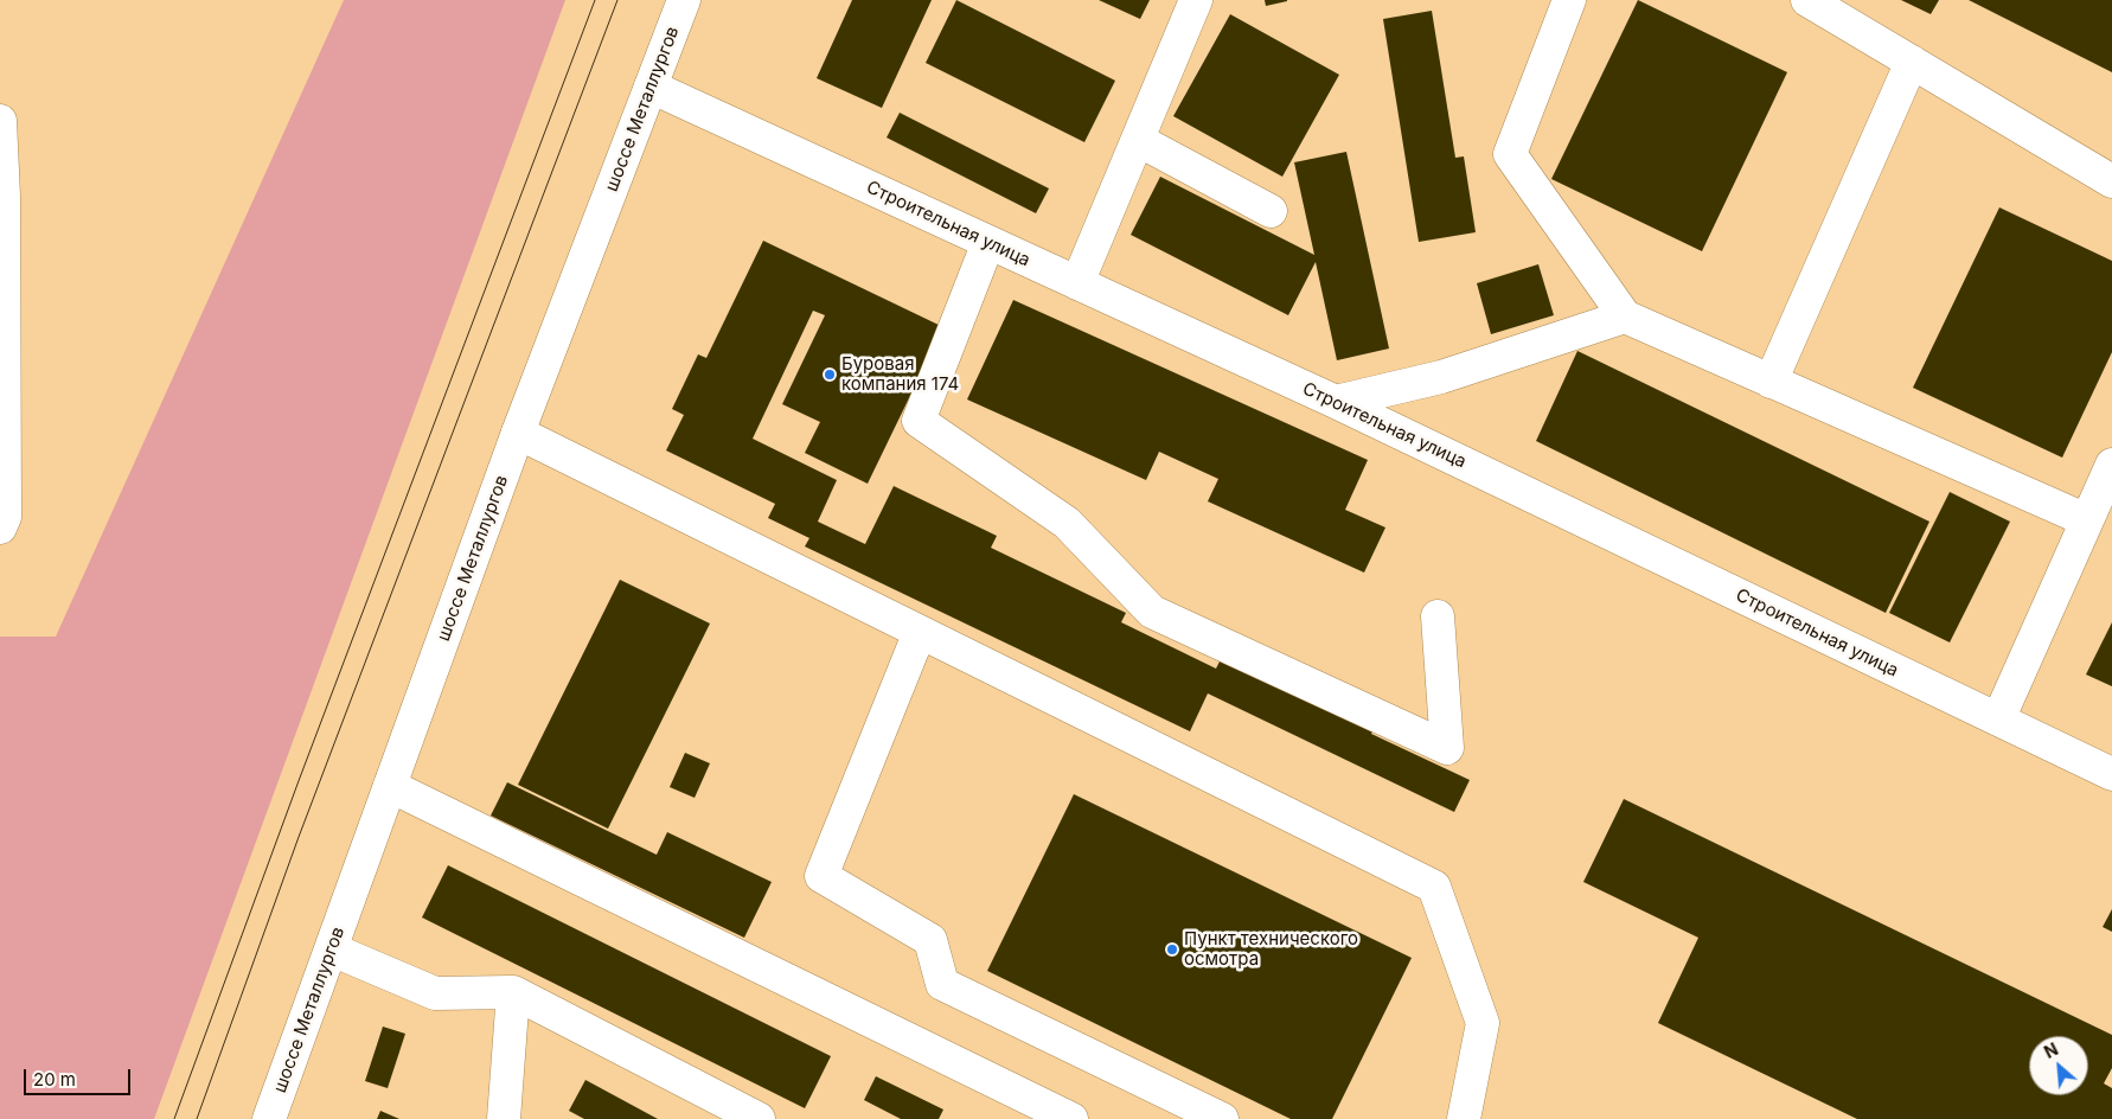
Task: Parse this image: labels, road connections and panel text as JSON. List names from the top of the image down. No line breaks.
{"streets":{"street":["шоссе Металлургов","Строительная улица"]},"crossings":[["шоссе Металлургов","Строительная улица"]],"places":["Буровая компания 174","Пункт технического осмотра"],"scale_bar":"20 m","north":"top left"}
